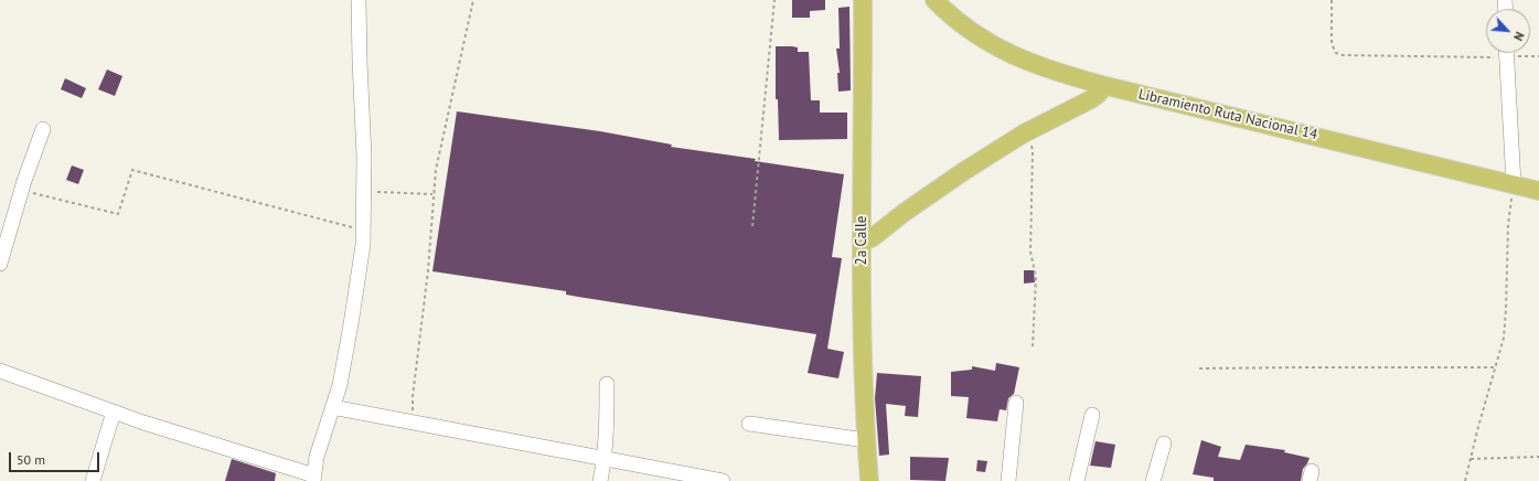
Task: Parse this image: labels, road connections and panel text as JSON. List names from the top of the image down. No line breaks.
{"streets":{"main road":["Libramiento Ruta Nacional 14","2a Calle"]},"scale_bar":"50 m","north":"bottom right"}
